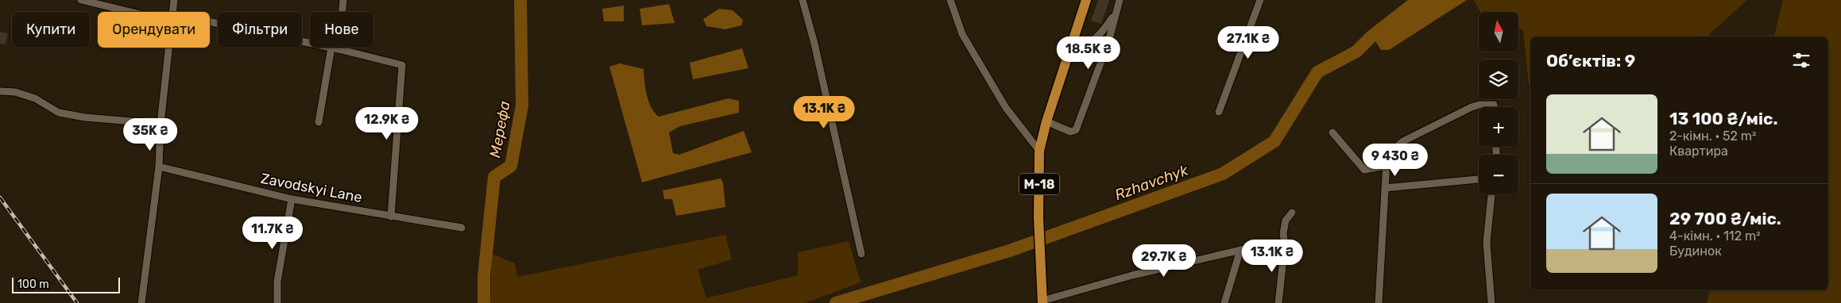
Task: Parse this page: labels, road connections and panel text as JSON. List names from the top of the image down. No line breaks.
{"streets":{"highway":["М-18"],"street":["Zavodskyi Lane"]},"water":["Мерефа","Rzhavchyk"],"scale_bar":"100 m","north":"top","page":{"map_buttons":["+","−"],"chip":["Купити","Орендувати","Фільтри","Нове"],"price":["27.1K ₴","18.5K ₴","13.1K ₴","12.9K ₴","35K ₴","9 430 ₴","11.7K ₴","13.1K ₴","29.7K ₴"],"heading":"Об’єктів: 9","list":[{"name":"13 100 ₴/міс.","note":"2-кімн. · 52 m² · Квартира"},{"name":"29 700 ₴/міс.","note":"4-кімн. · 112 m² · Будинок"}],"scale":"100 m"}}
